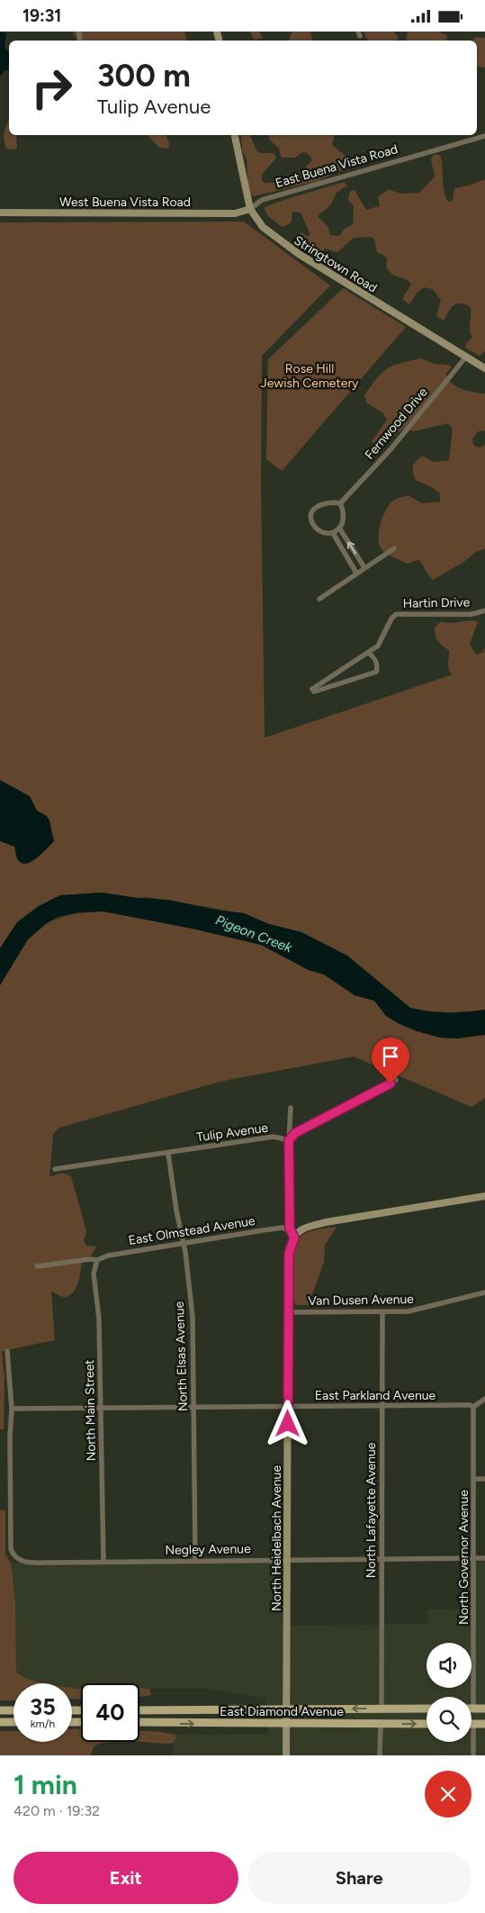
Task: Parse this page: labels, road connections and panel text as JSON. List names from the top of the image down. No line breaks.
{"streets":{"main road":["East Diamond Avenue"],"street":["East Buena Vista Road","West Buena Vista Road","Stringtown Road","Fernwood Drive","Hartin Drive","Tulip Avenue","East Olmstead Avenue","Van Dusen Avenue","North Elsas Avenue","East Parkland Avenue","North Main Street","North Lafayette Avenue","North Heidelbach Avenue","Negley Avenue","North Governor Avenue"]},"crossings":[["East Buena Vista Road","West Buena Vista Road"],["East Buena Vista Road","Stringtown Road"],["West Buena Vista Road","Stringtown Road"],["Stringtown Road","Fernwood Drive"],["Tulip Avenue","North Elsas Avenue"],["Tulip Avenue","North Heidelbach Avenue"],["East Olmstead Avenue","North Elsas Avenue"],["East Olmstead Avenue","North Main Street"],["East Olmstead Avenue","North Heidelbach Avenue"],["Van Dusen Avenue","North Lafayette Avenue"],["Van Dusen Avenue","North Heidelbach Avenue"],["North Elsas Avenue","East Parkland Avenue"],["North Elsas Avenue","Negley Avenue"],["East Parkland Avenue","North Main Street"],["East Parkland Avenue","North Lafayette Avenue"],["East Parkland Avenue","North Heidelbach Avenue"],["East Parkland Avenue","Negley Avenue"],["East Parkland Avenue","North Governor Avenue"],["North Main Street","Negley Avenue"],["North Lafayette Avenue","Negley Avenue"],["North Lafayette Avenue","East Diamond Avenue"],["North Heidelbach Avenue","Negley Avenue"],["North Heidelbach Avenue","East Diamond Avenue"],["Negley Avenue","North Governor Avenue"]],"water":["Pigeon Creek"],"parks":["Rose Hill Jewish Cemetery"],"page":{"status":"19:31","turn":["300 m","Tulip Avenue"],"speed":"35 km/h","limit":"40","heading":["1 min","420 m · 19:32"],"buttons":["Exit","Share"]}}
